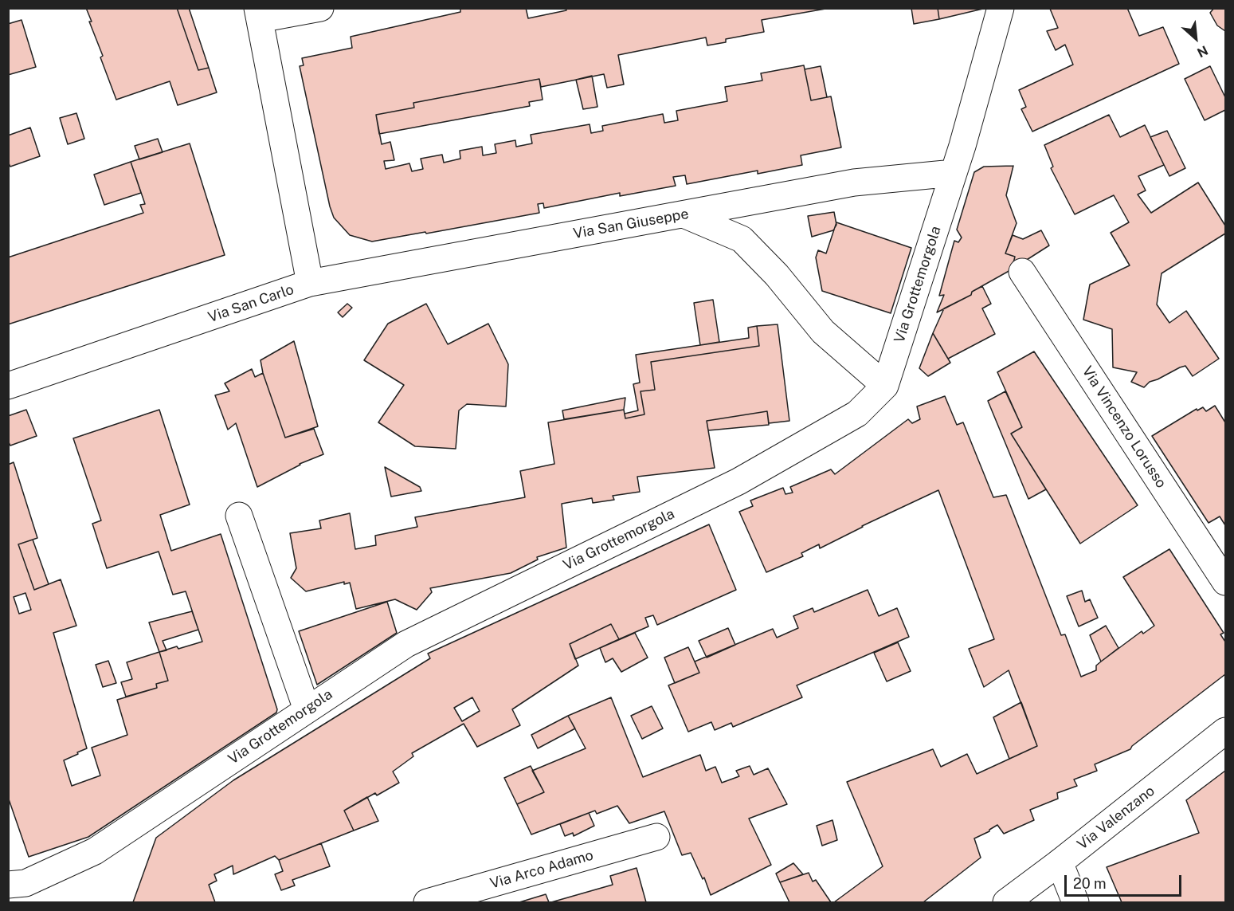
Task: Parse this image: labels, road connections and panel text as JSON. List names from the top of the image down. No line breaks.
{"streets":{"street":["Via San Giuseppe","Via Grottemorgola","Via San Carlo","Via Vincenzo Lorusso","Via Valenzano","Via Arco Adamo"]},"crossings":[["Via San Giuseppe","Via Grottemorgola"],["Via San Giuseppe","Via San Carlo"]],"scale_bar":"20 m","north":"bottom right"}
